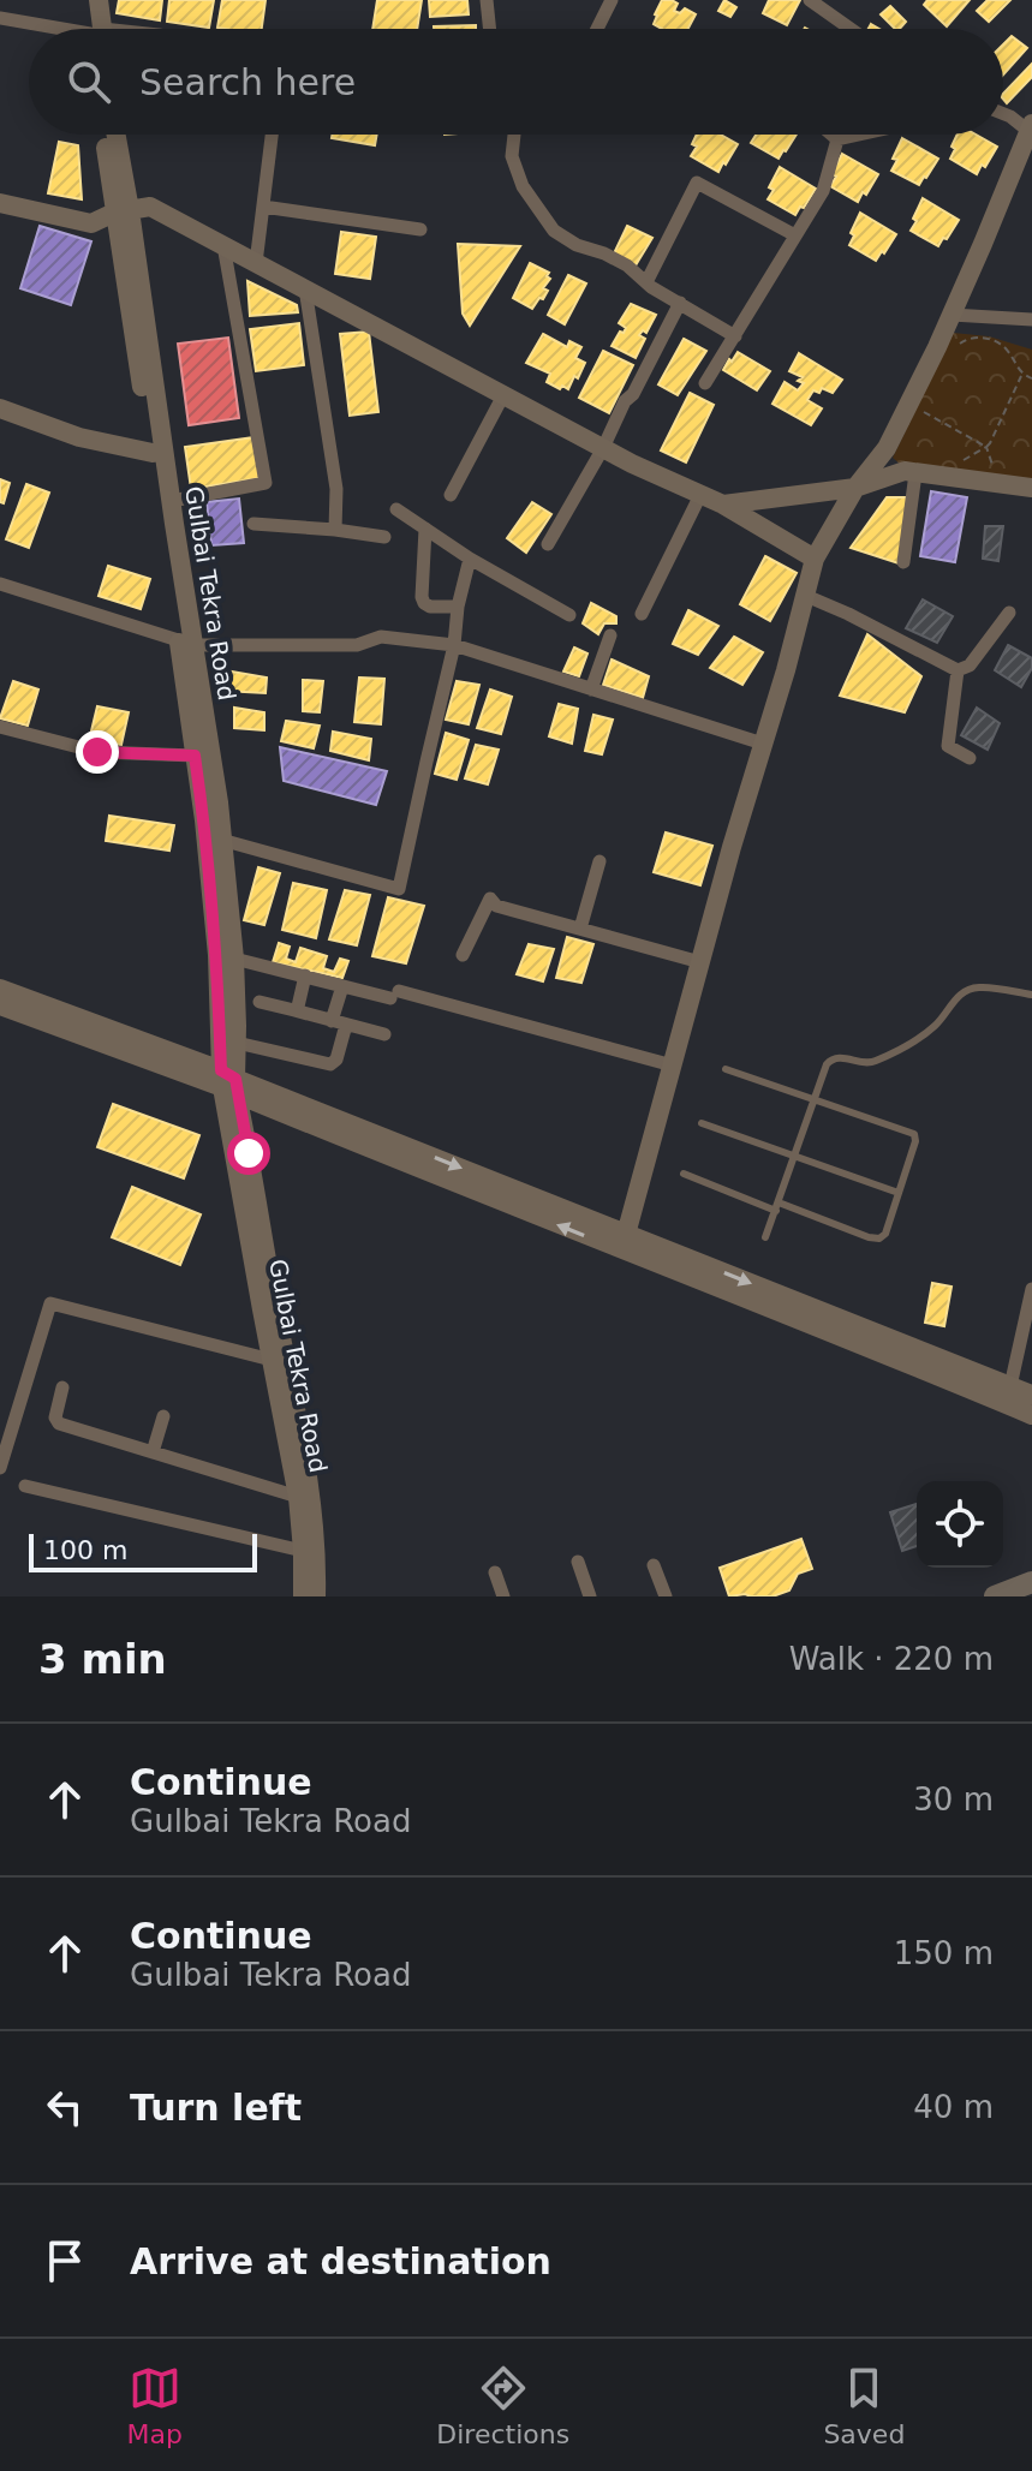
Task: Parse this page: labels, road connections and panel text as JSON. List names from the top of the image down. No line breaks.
{"streets":{"main road":["Gulbai Tekra Road"]},"scale_bar":"100 m","page":{"search":"Search here","scale":"100 m","heading":["3 min","Walk · 220 m"],"list":[["Continue","Gulbai Tekra Road","30 m"],["Continue","Gulbai Tekra Road","150 m"],["Turn left","40 m"],"Arrive at destination"],"nav":["Map","Directions","Saved"]}}
